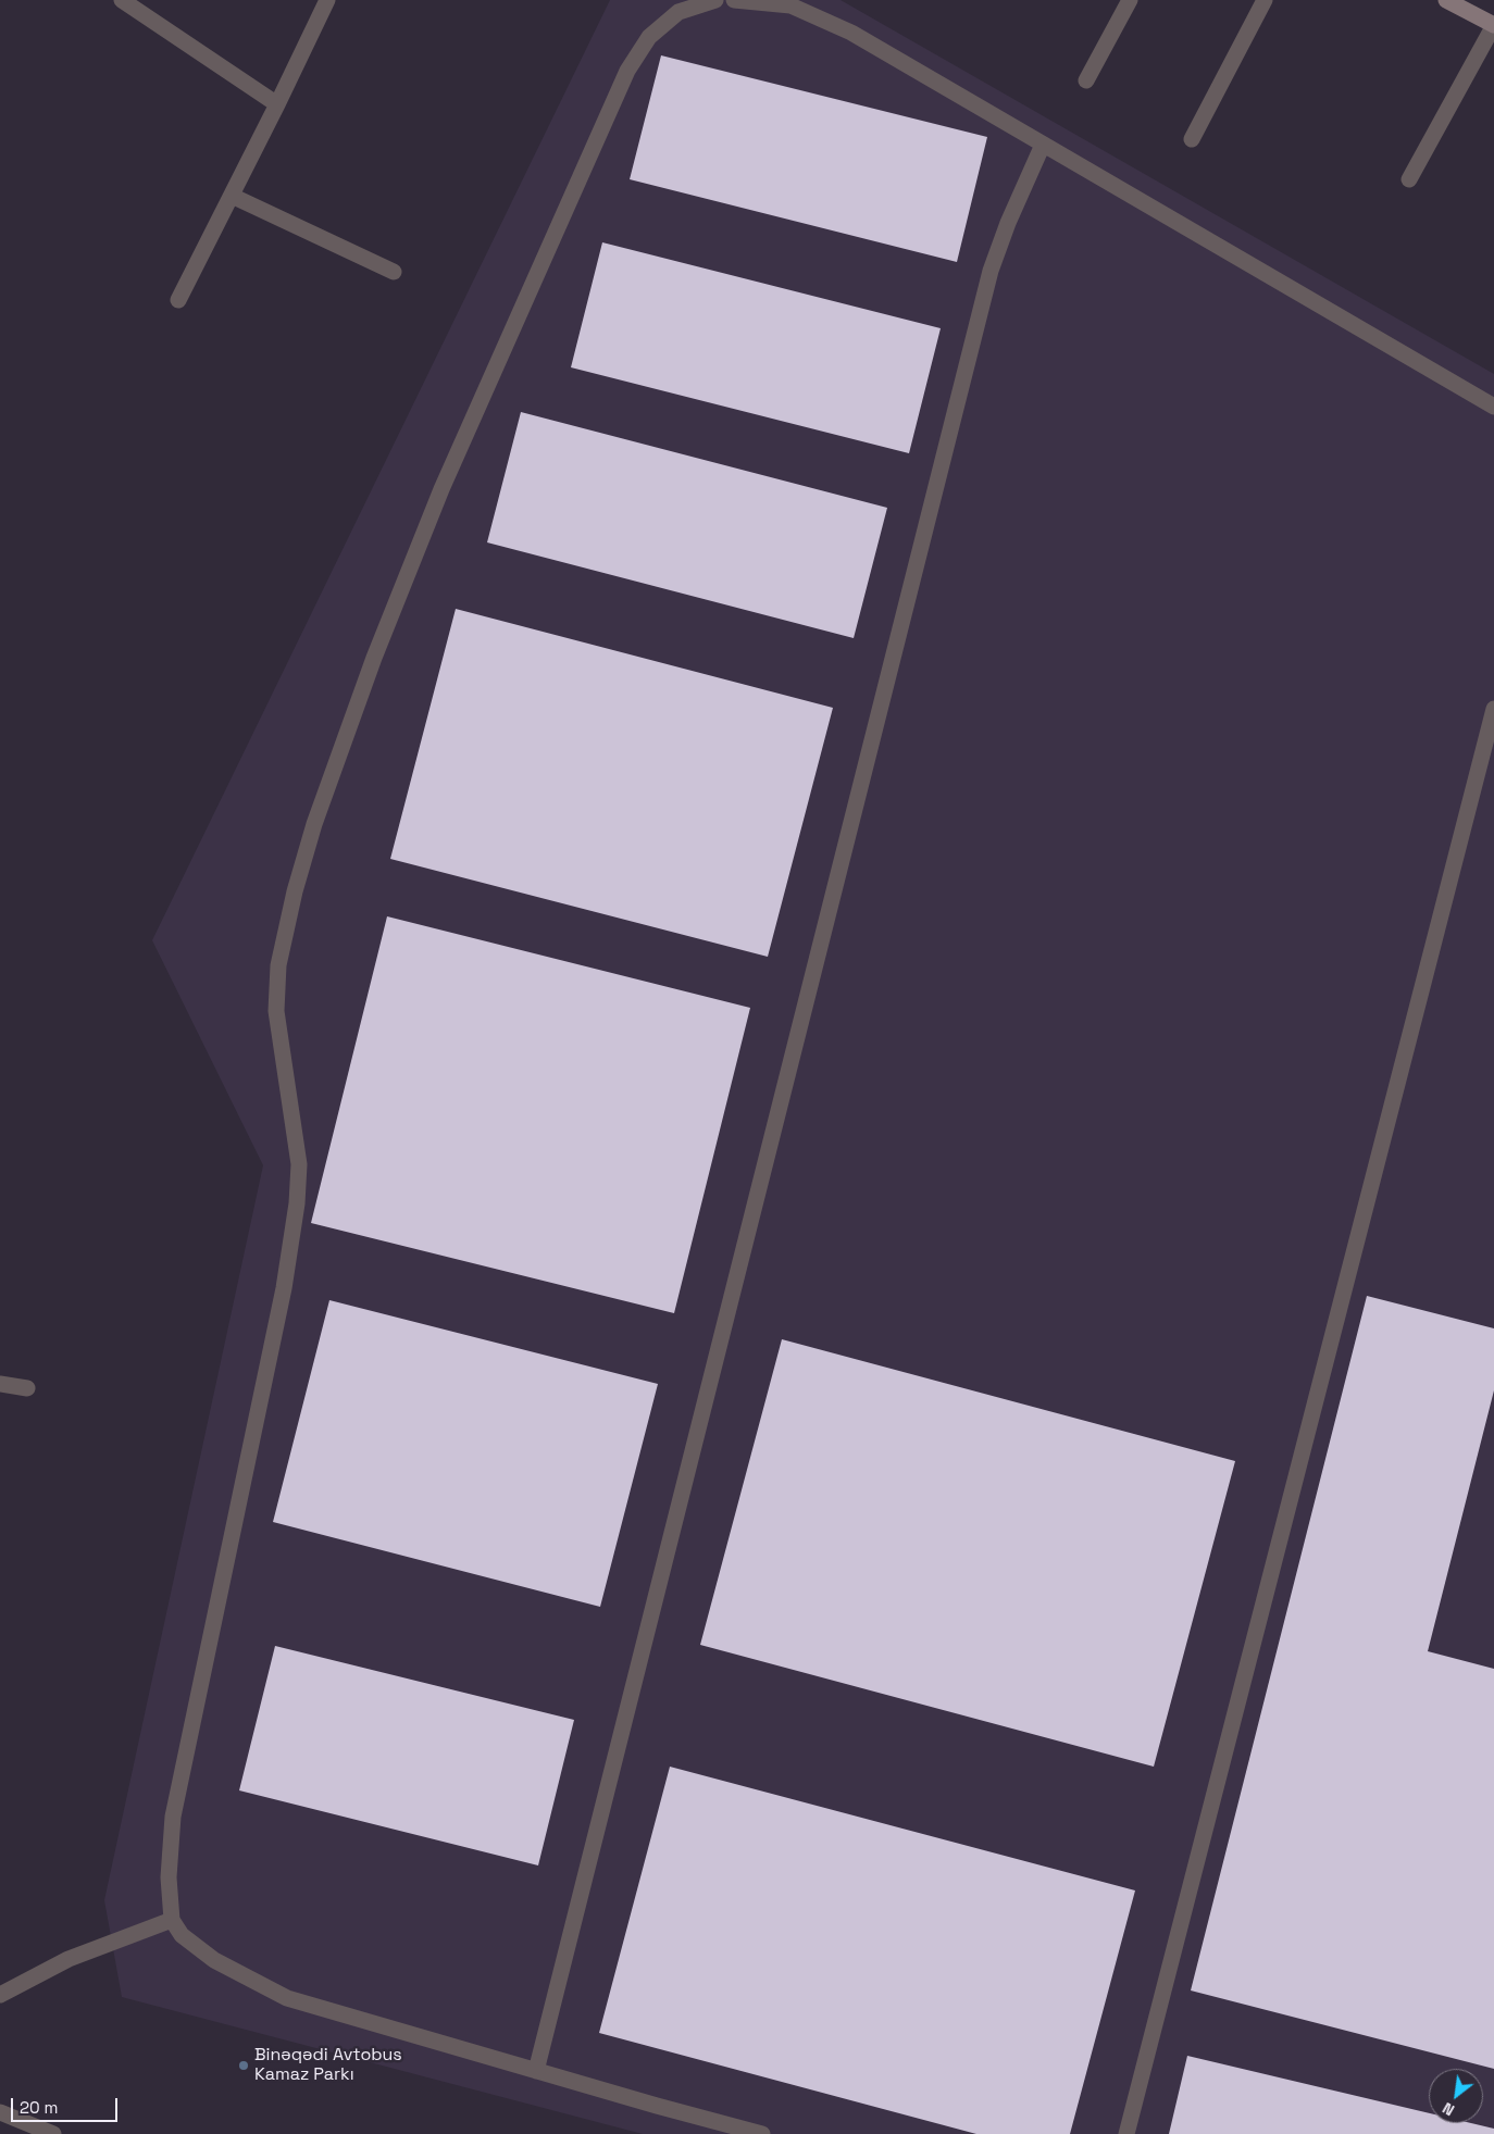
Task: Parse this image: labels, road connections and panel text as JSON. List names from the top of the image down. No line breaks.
{"places":["Binəqədi Avtobus Kamaz Parkı"],"scale_bar":"20 m","north":"bottom left"}
